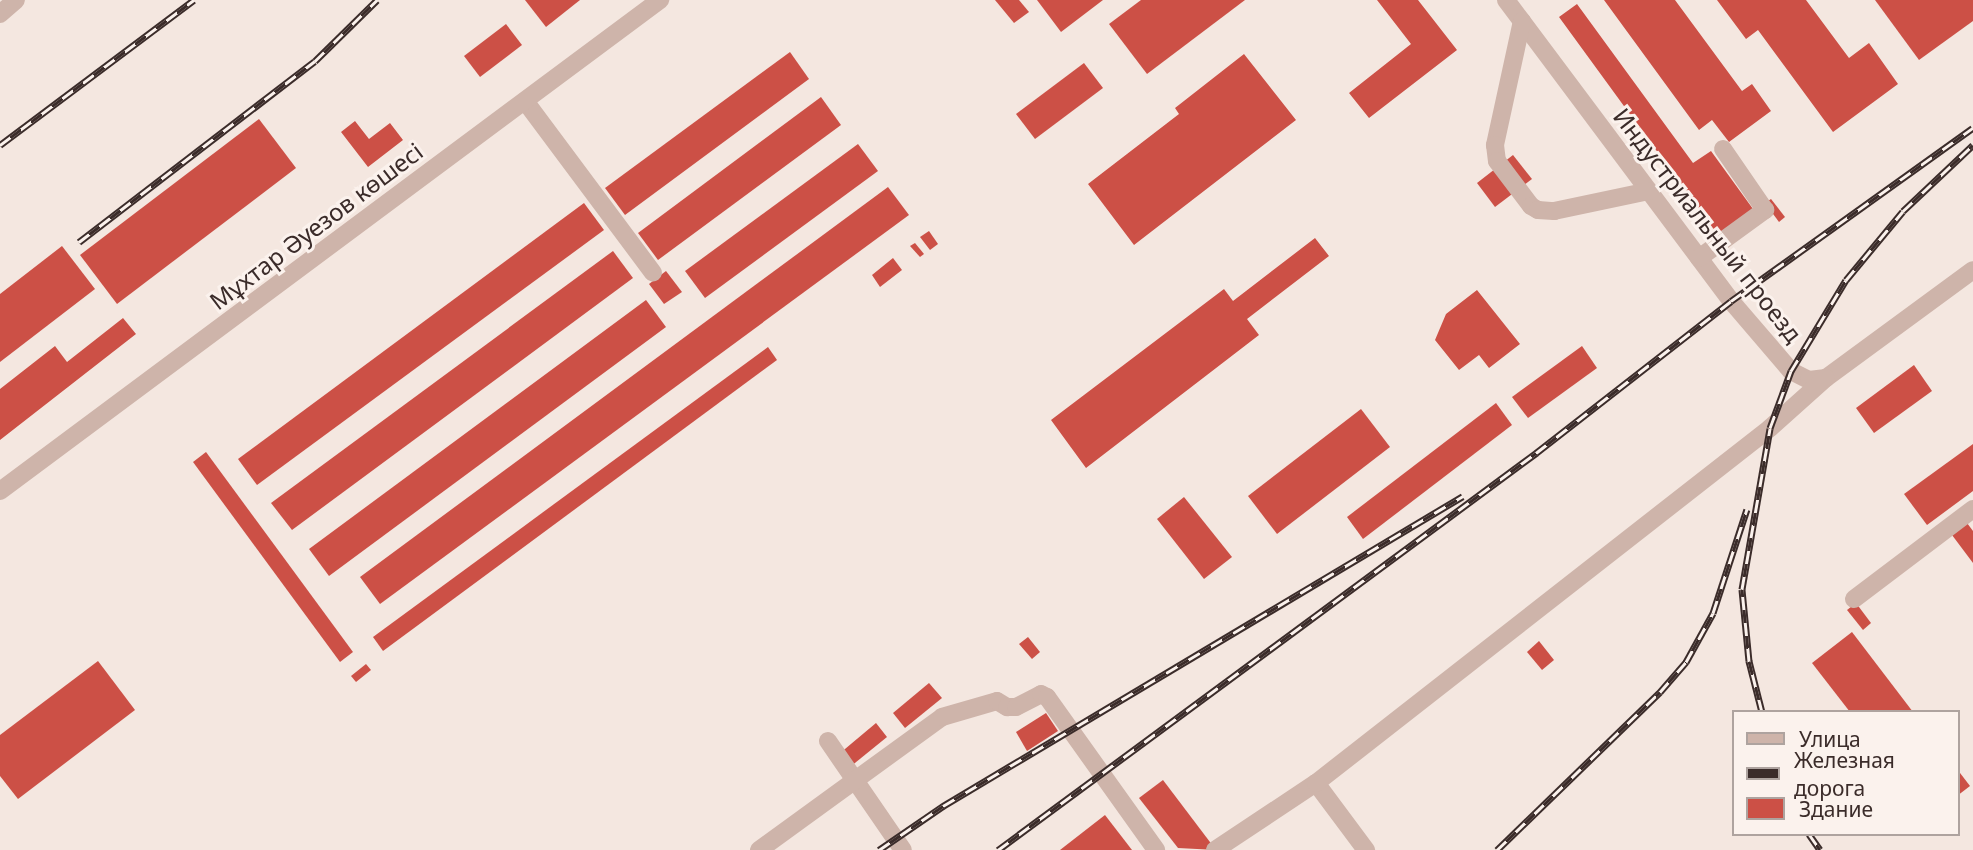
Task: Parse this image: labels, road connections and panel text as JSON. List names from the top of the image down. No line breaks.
{"streets":{"street":["Индустриальный проезд","Мұхтар Әуезов көшесі"]},"legend":["Улица","Железная дорога","Здание"]}
